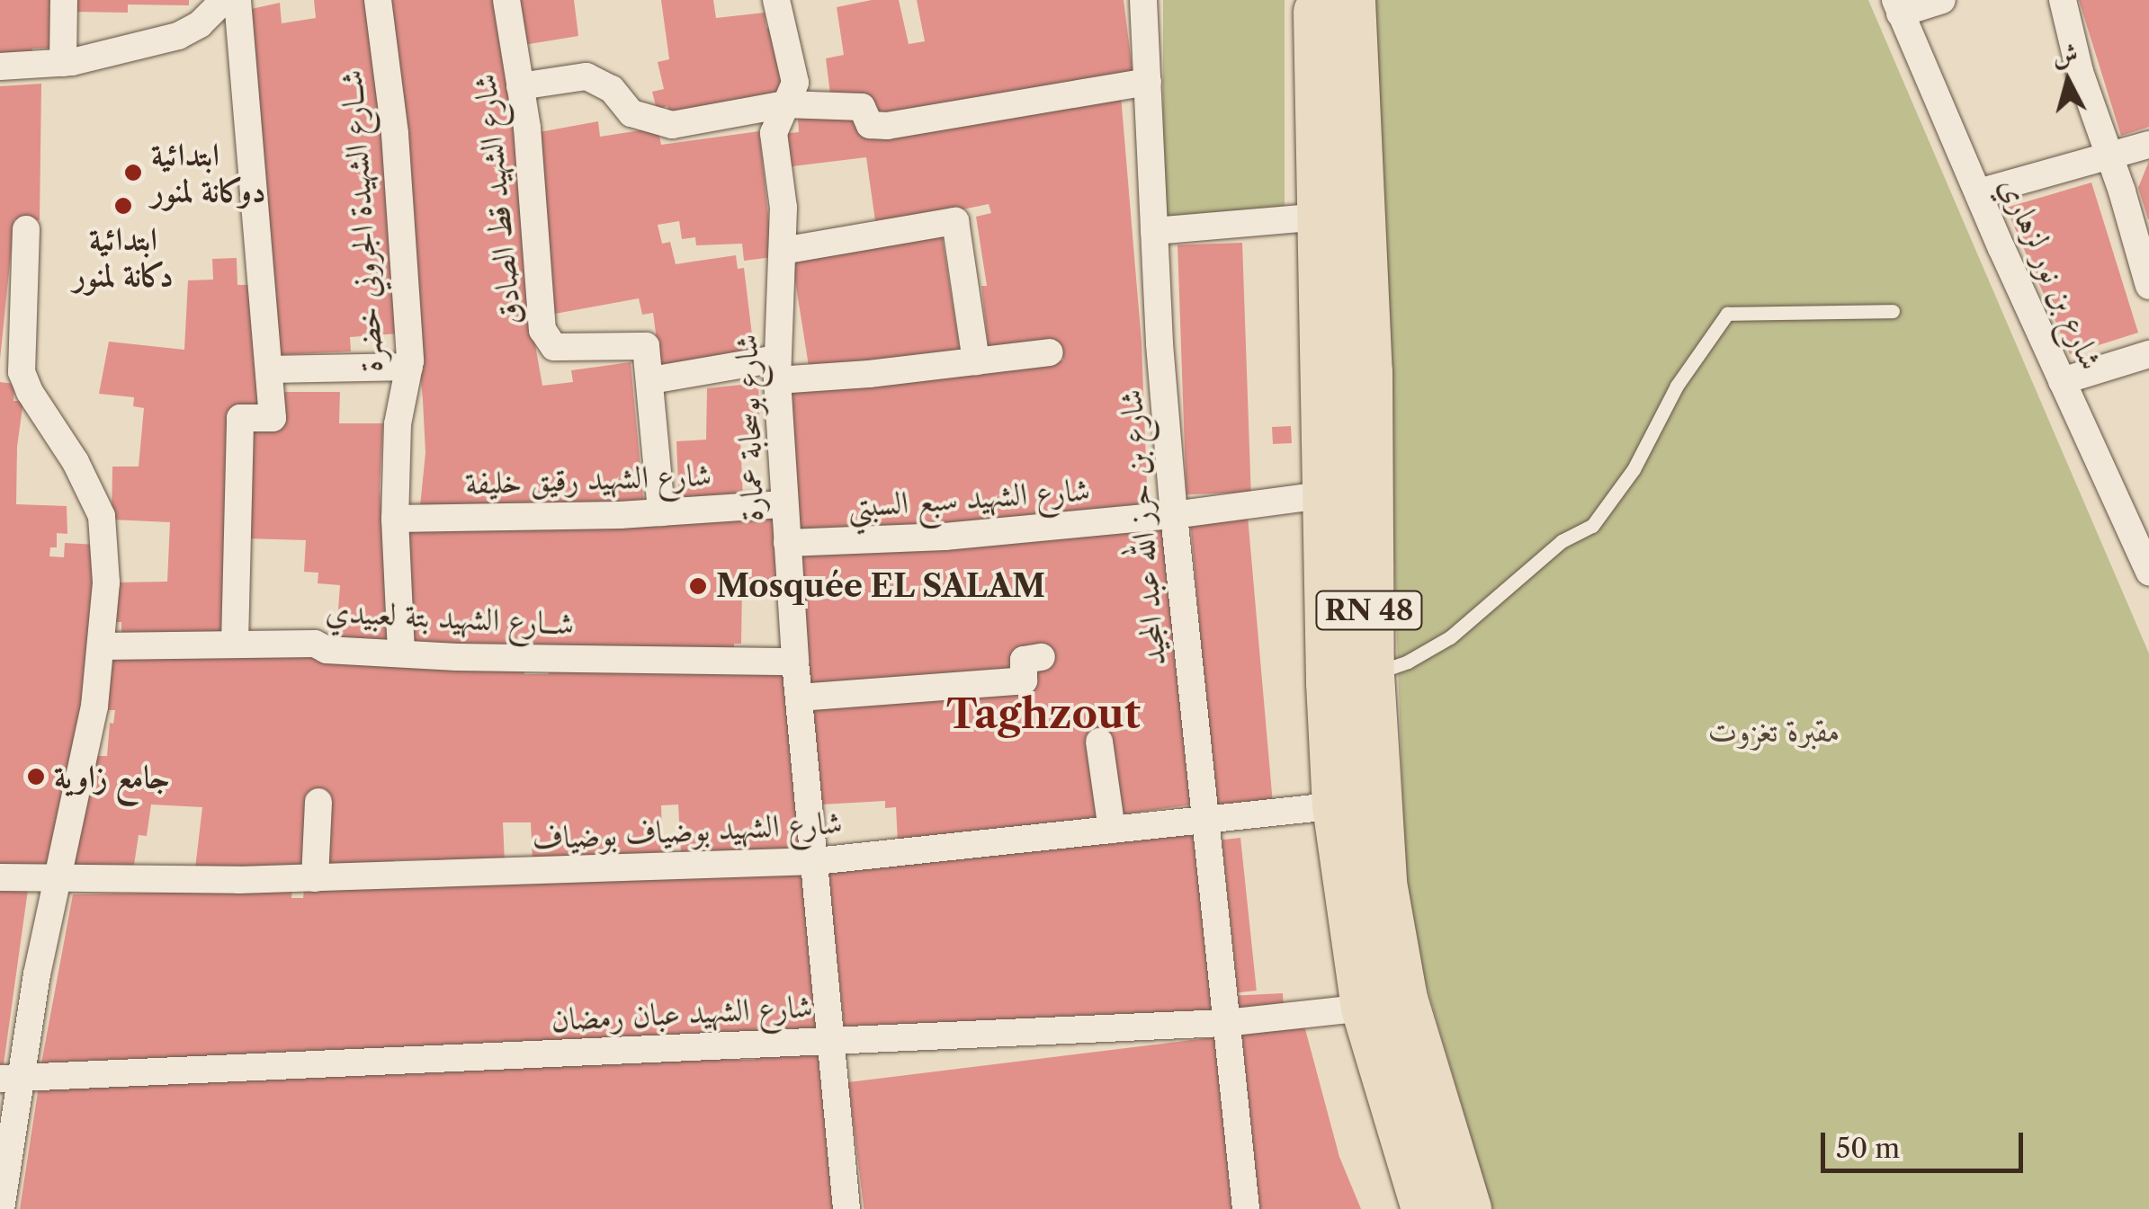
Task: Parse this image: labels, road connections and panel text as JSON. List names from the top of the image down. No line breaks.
{"streets":{"highway":["RN 48"],"street":["شارع الشهيد قط الصادق","شــارع الشهيدة الجروني خضرة","شارع بن نور لزهاري","شارع بوسحابة عمارة","شارع الشهيد رقيق خليفة","شارع الشهيد سبع السبتي","شارع بن حرز الله عبد المجيد","شــارع الشهيد بتة لعبيدي","شارع الشهيد بوضياف بوضياف","شارع الشهيد عبان رمضان"]},"crossings":[["شارع الشهيد قط الصادق","شارع الشهيد رقيق خليفة"],["شــارع الشهيدة الجروني خضرة","شارع الشهيد رقيق خليفة"],["شــارع الشهيدة الجروني خضرة","شــارع الشهيد بتة لعبيدي"],["شارع بوسحابة عمارة","شارع الشهيد رقيق خليفة"],["شارع بوسحابة عمارة","شارع الشهيد سبع السبتي"],["شارع بوسحابة عمارة","شــارع الشهيد بتة لعبيدي"],["شارع بوسحابة عمارة","شارع الشهيد بوضياف بوضياف"],["شارع بوسحابة عمارة","شارع الشهيد عبان رمضان"],["شارع الشهيد سبع السبتي","شارع بن حرز الله عبد المجيد"],["شارع الشهيد سبع السبتي","RN 48"],["شارع بن حرز الله عبد المجيد","شارع الشهيد بوضياف بوضياف"],["شارع بن حرز الله عبد المجيد","شارع الشهيد عبان رمضان"],["RN 48","شارع الشهيد بوضياف بوضياف"],["RN 48","شارع الشهيد عبان رمضان"]],"districts":["Taghzout"],"parks":["مقبرة تغزوت"],"places":["ابتدائية دوكانة لمنور","ابتدائية دكانة لمنور","Mosquée EL SALAM","جامع زاوية"],"scale_bar":"50 m","north":"top"}
